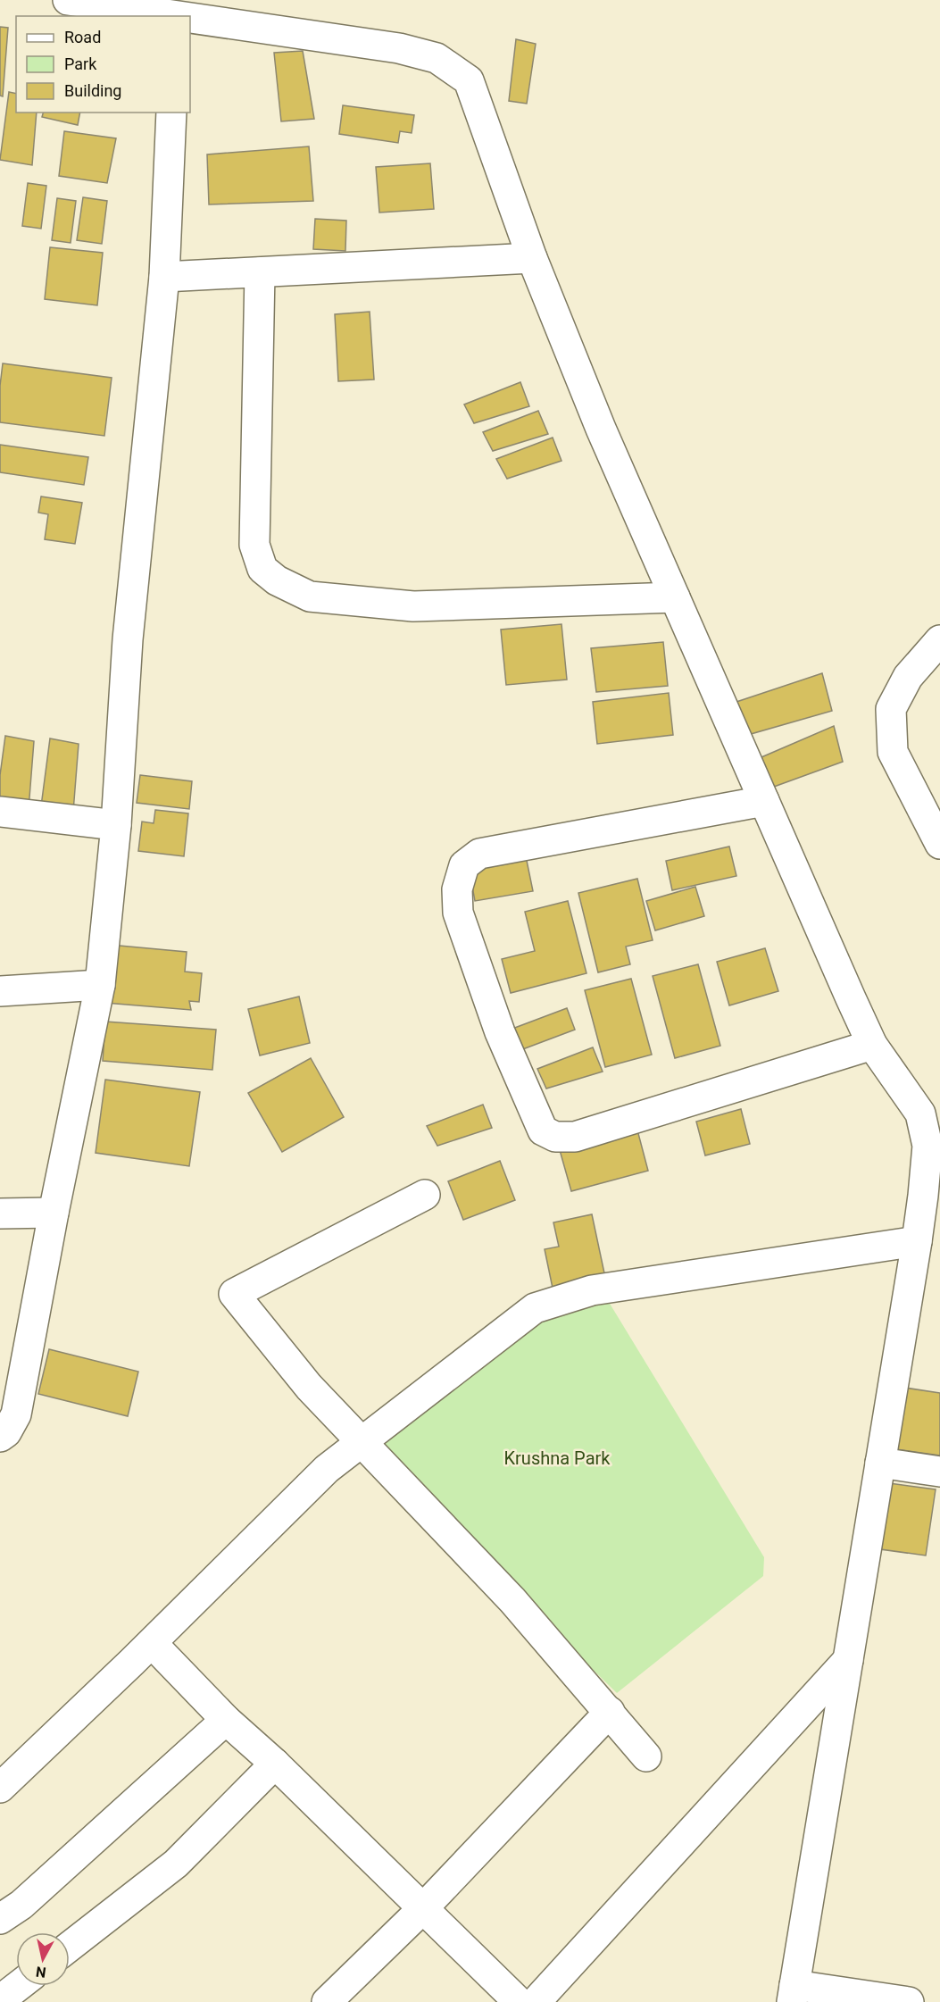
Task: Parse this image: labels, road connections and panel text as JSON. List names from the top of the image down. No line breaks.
{"parks":["Krushna Park"],"legend":["Road","Park","Building"],"north":"bottom"}
